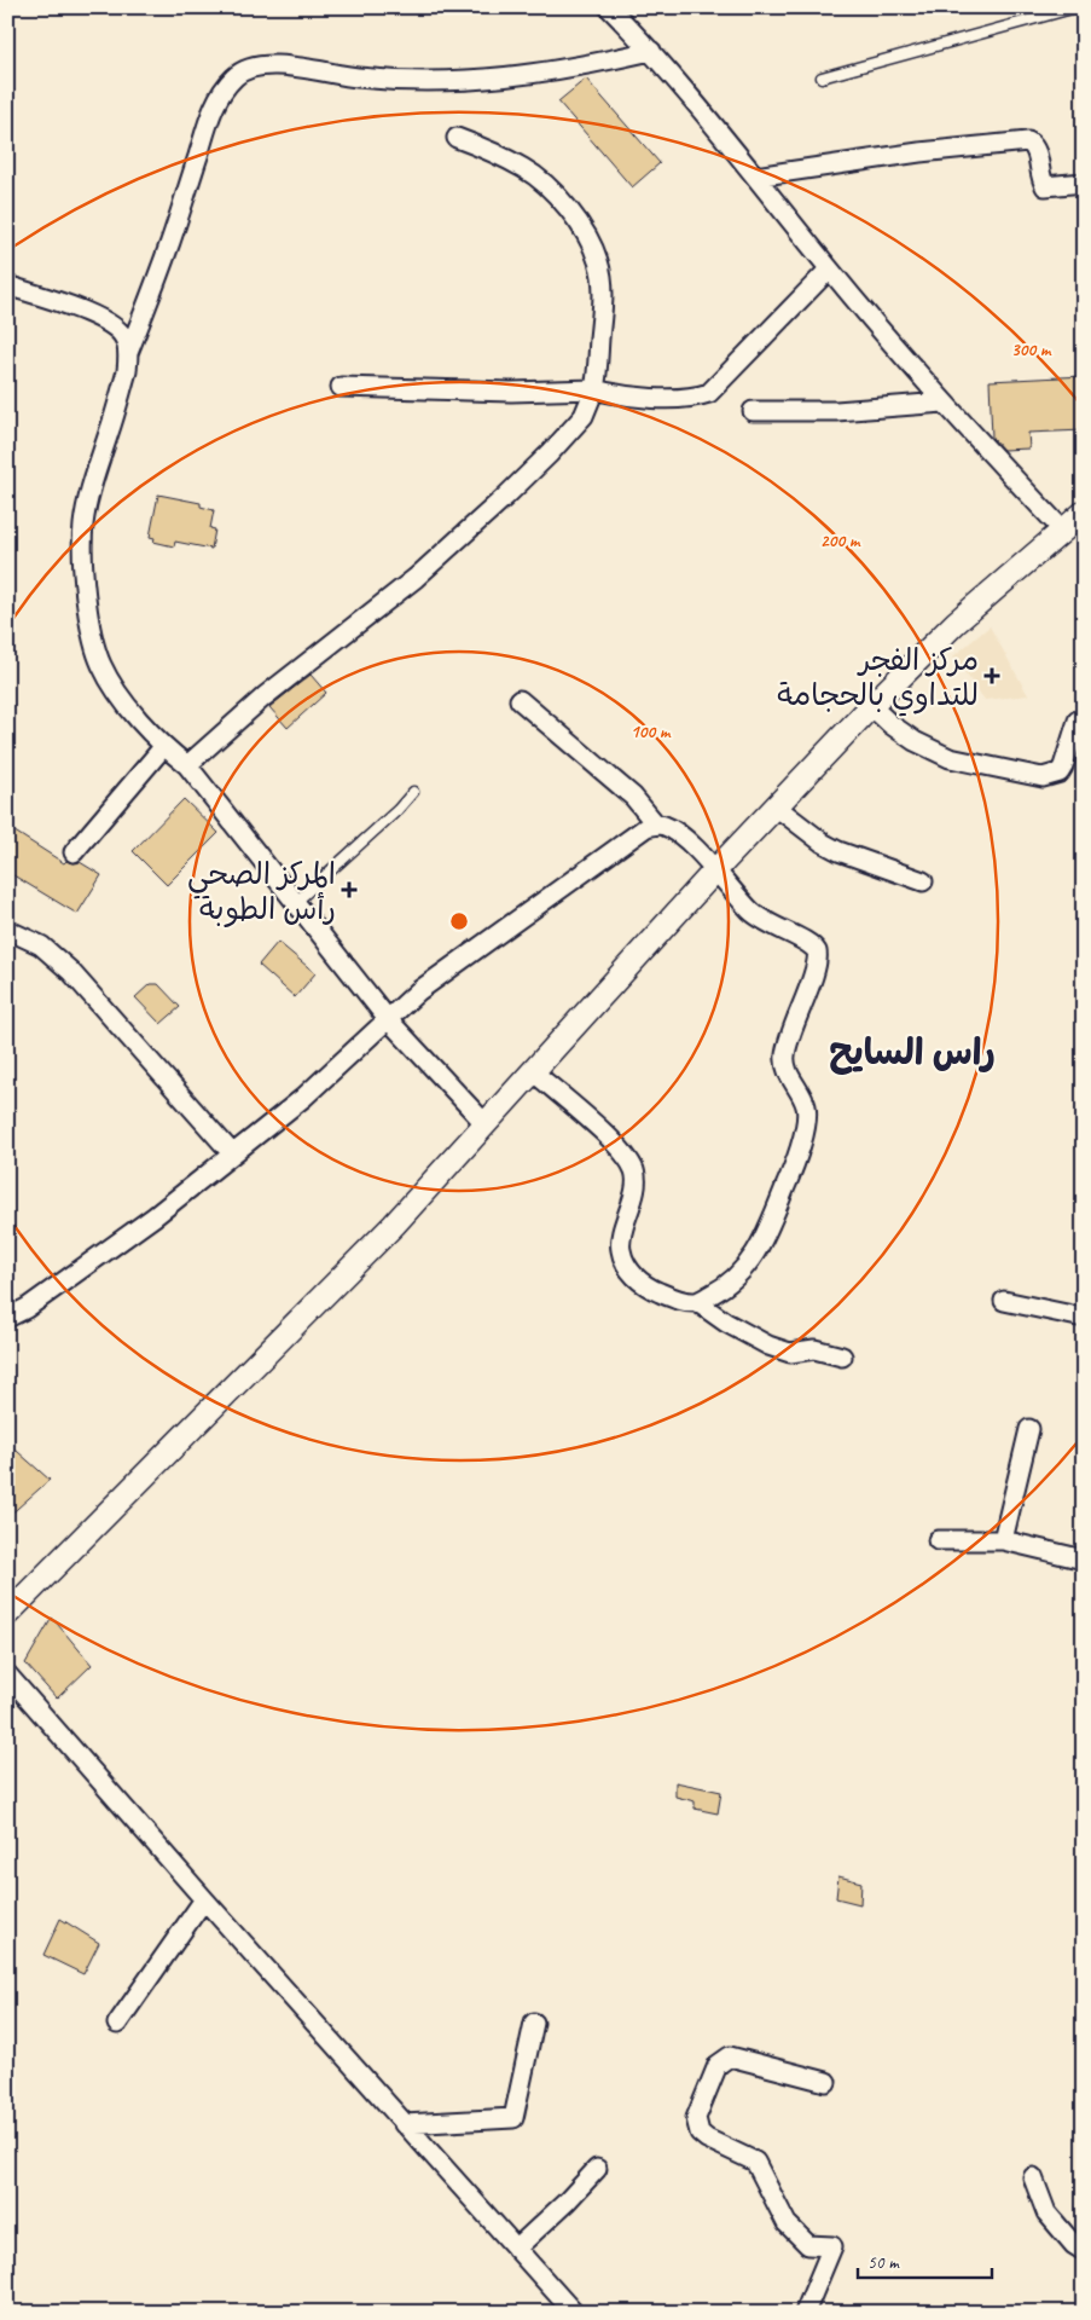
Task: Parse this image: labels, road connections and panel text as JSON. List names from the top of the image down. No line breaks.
{"districts":["راس السايح"],"places":{"health":["مركز الفجر للتداوي بالحجامة","المركز الصحي رأس الطوبة"]},"scale_bar":"50 m","rings":["300 m","200 m","100 m"]}
